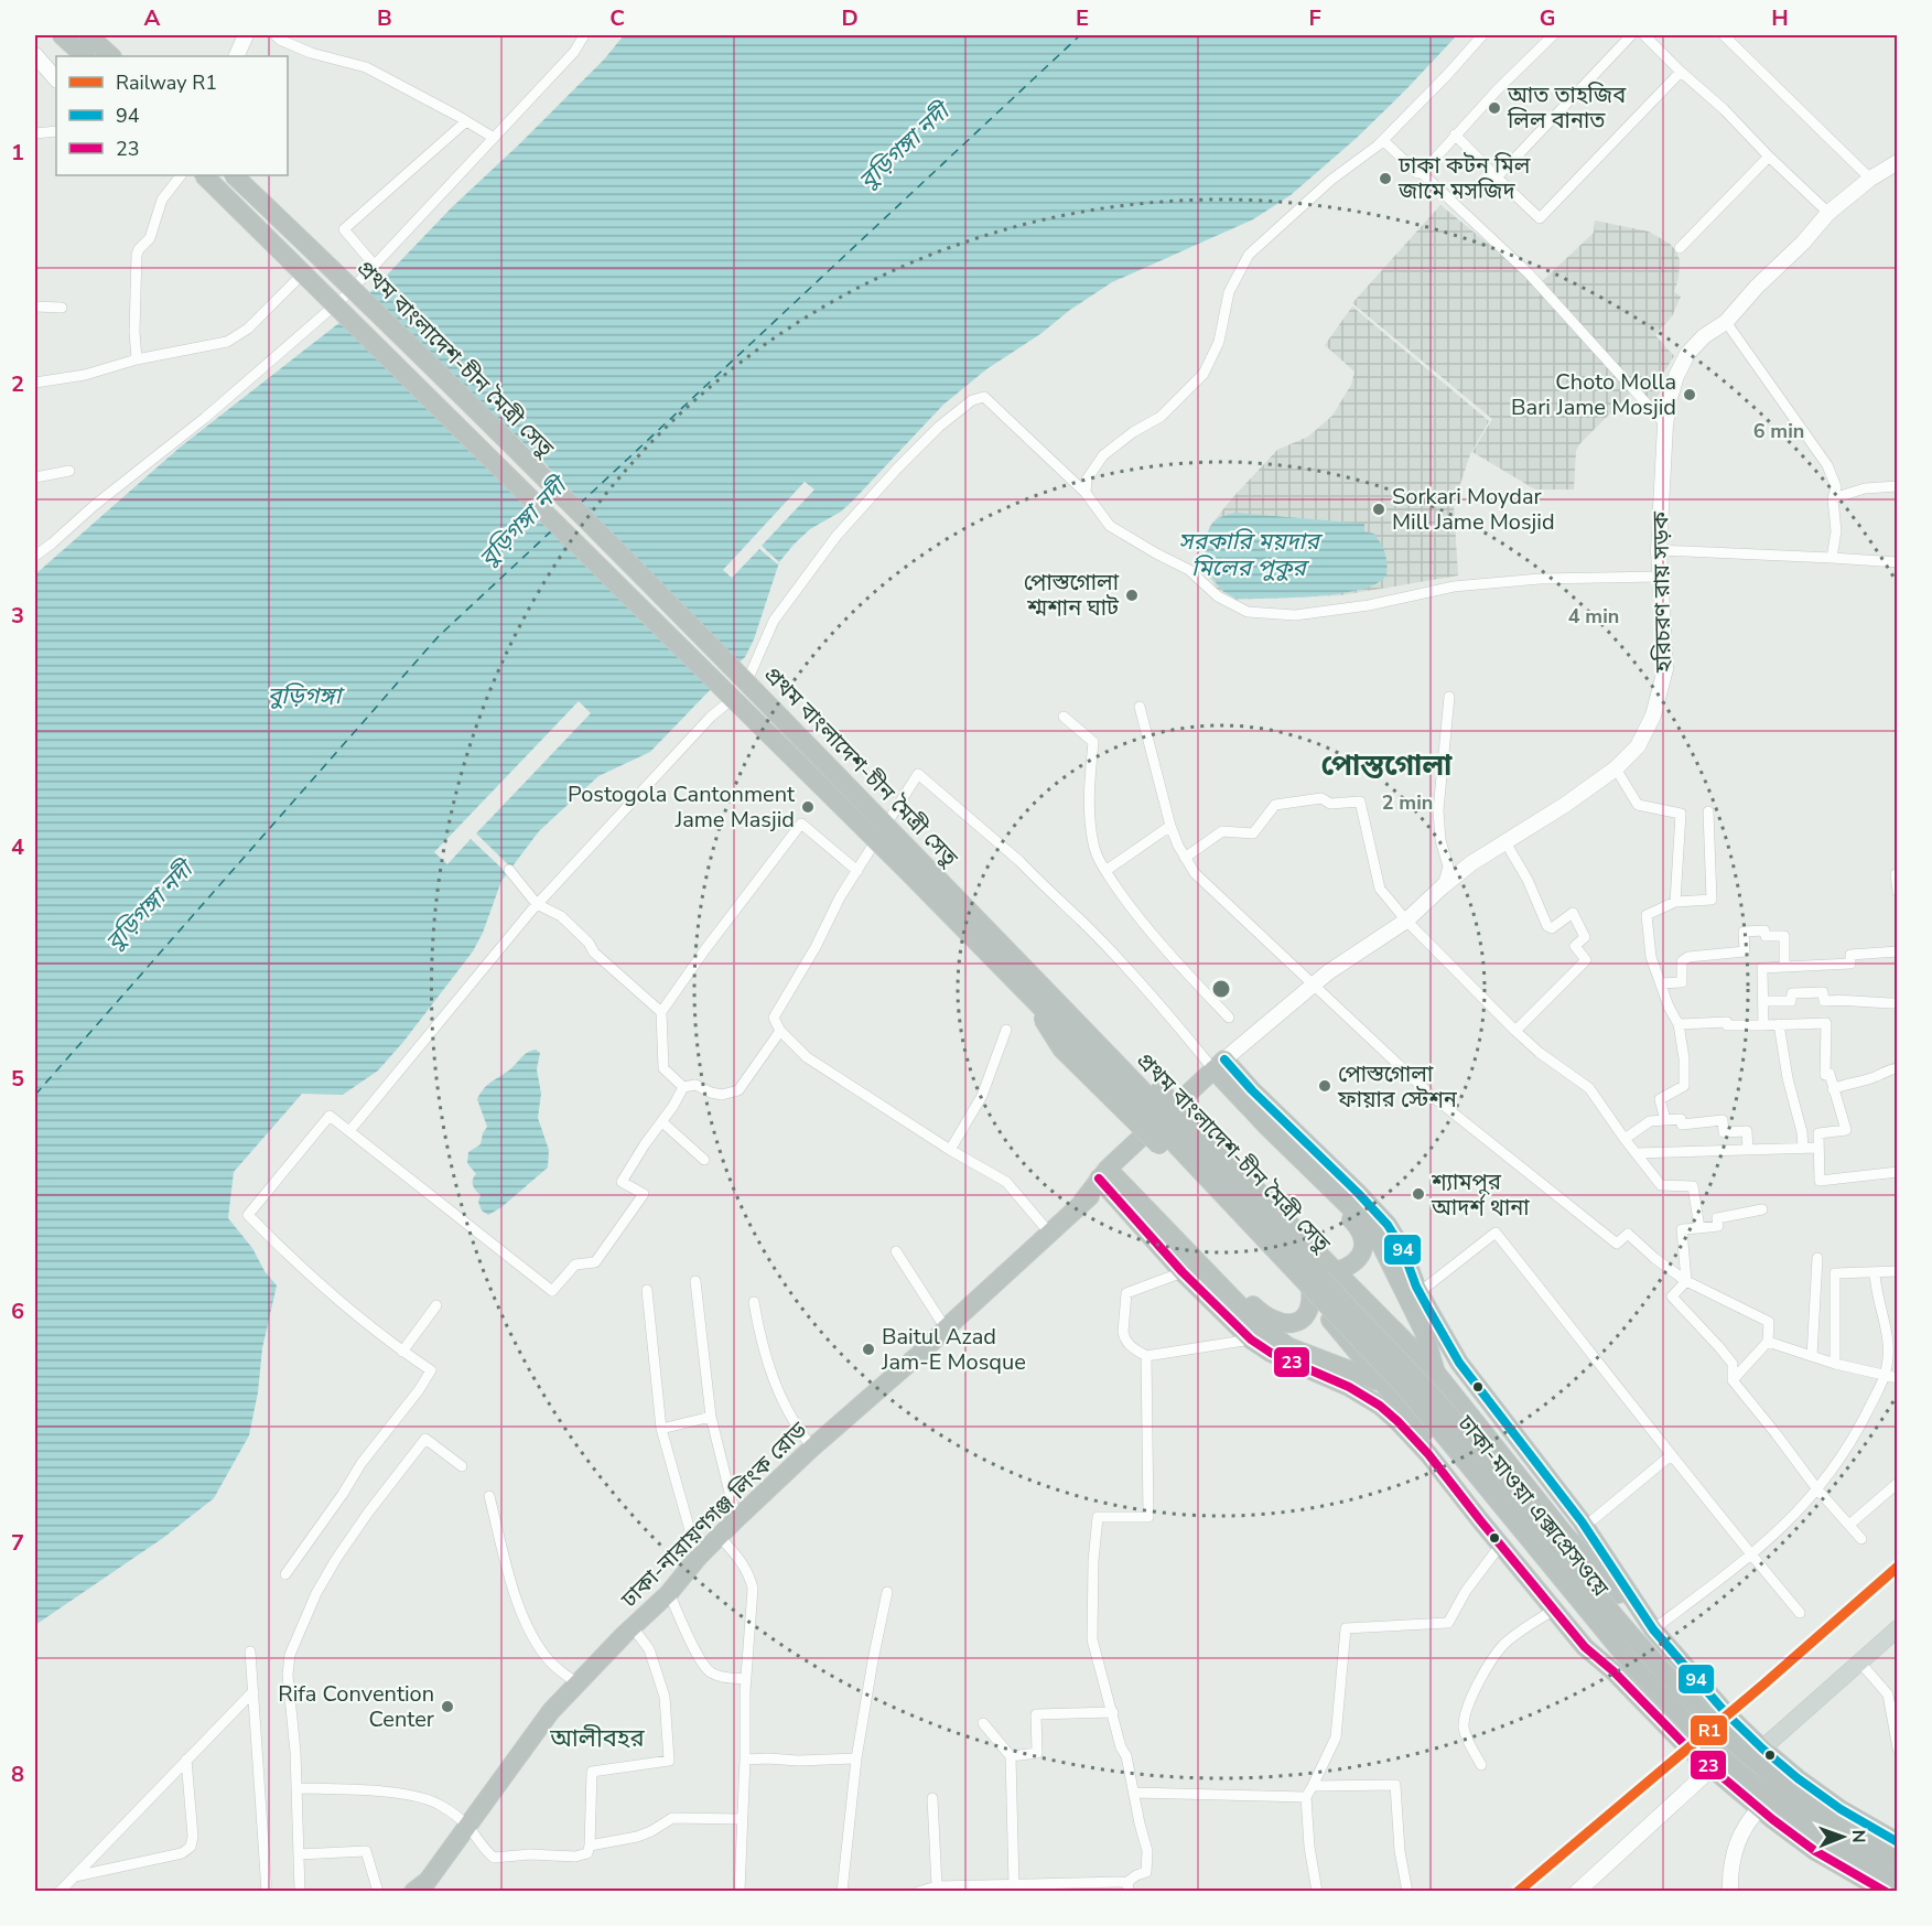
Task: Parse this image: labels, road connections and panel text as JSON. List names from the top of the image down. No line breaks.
{"streets":{"highway":["প্রথম বাংলাদেশ-চীন মৈত্রী সেতু","ঢাকা-মাওয়া এক্সপ্রেসওয়ে","ঢাকা-নারায়ণগঞ্জ লিংক রোড"],"main road":["হরিচরণ রায় সড়ক"]},"crossings":[["প্রথম বাংলাদেশ-চীন মৈত্রী সেতু","ঢাকা-মাওয়া এক্সপ্রেসওয়ে"],["হরিচরণ রায় সড়ক","ঢাকা-নারায়ণগঞ্জ লিংক রোড"]],"districts":["পোস্তগোলা","আলীবহর"],"water":["বুড়িগঙ্গা নদী","সরকারি ময়দার মিলের পুকুর","বুড়িগঙ্গা"],"places":["আত তাহজিব লিল বানাত","ঢাকা কটন মিল জামে মসজিদ","Choto Molla Bari Jame Mosjid","Sorkari Moydar Mill Jame Mosjid","পোস্তগোলা শ্মশান ঘাট","Postogola Cantonment Jame Masjid","পোস্তগোলা ফায়ার স্টেশন","শ্যামপুর আদর্শ থানা","Baitul Azad Jam-E Mosque","Rifa Convention Center"],"lines":["transit line 94","transit line 23","rail line R1"],"legend":["Railway R1","94","23"],"north":"right","grid":{"columns":["A","B","C","D","E","F","G","H"],"rows":["1","2","3","4","5","6","7","8"]},"rings":["6 min","4 min","2 min"]}
